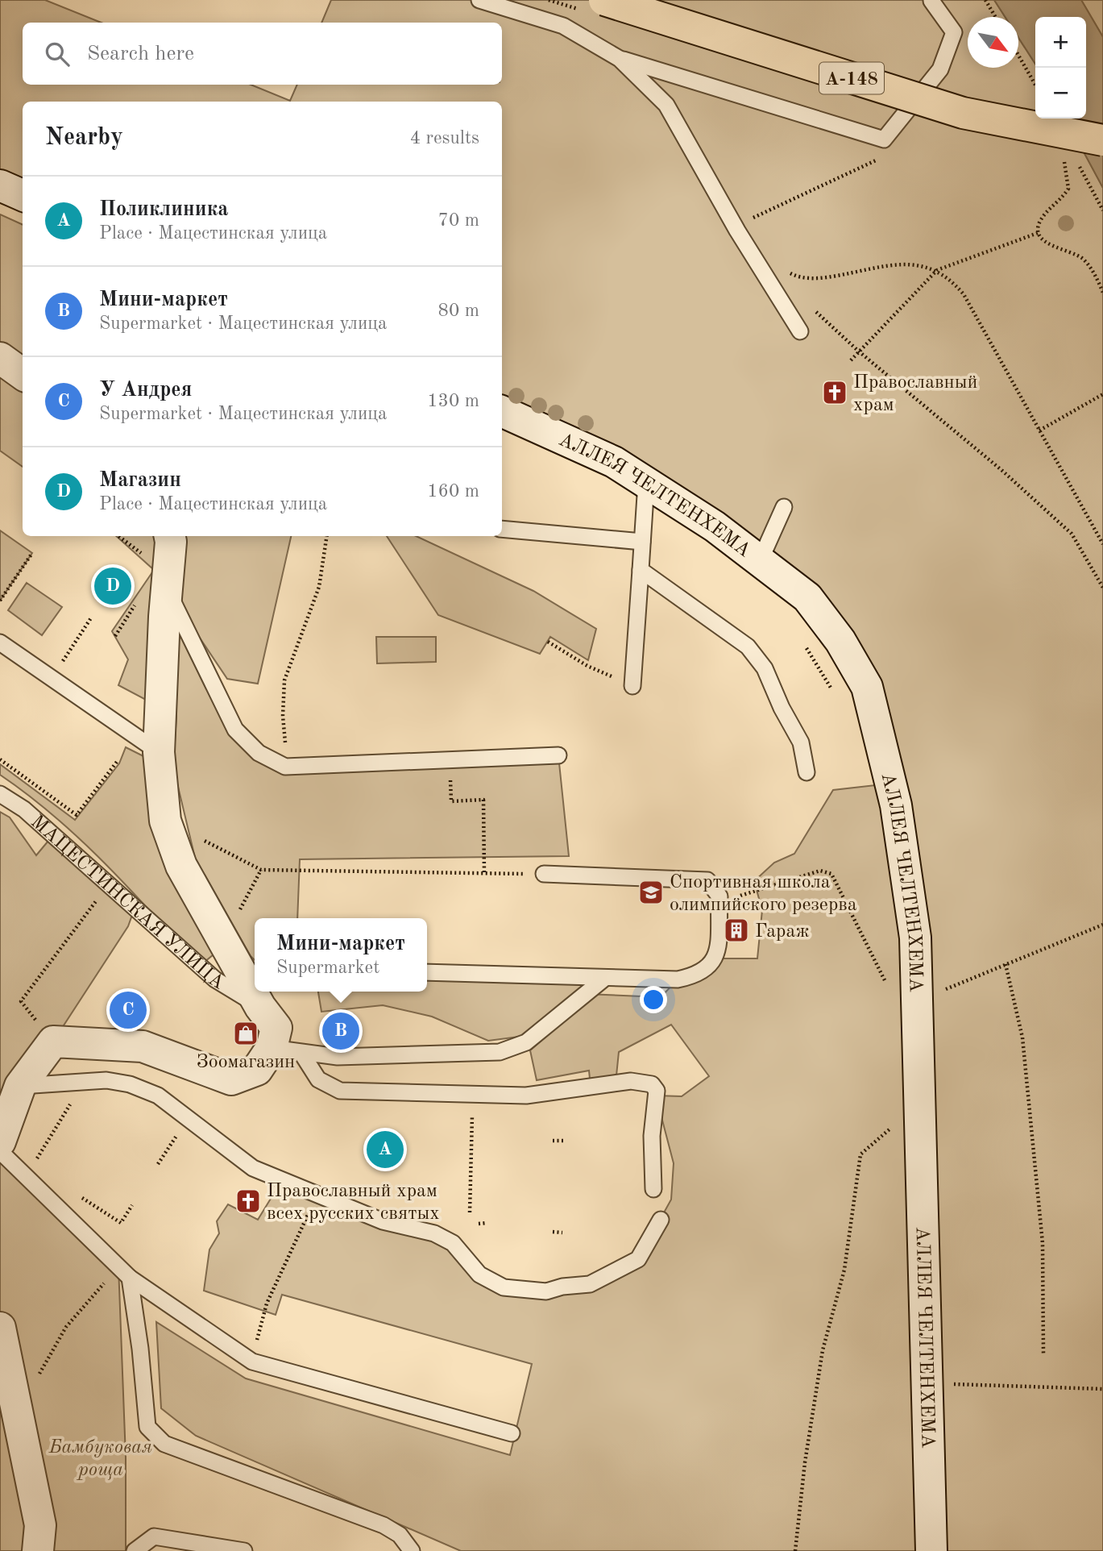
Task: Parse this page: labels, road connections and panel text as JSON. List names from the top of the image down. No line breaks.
{"streets":{"highway":["А-148"],"main road":["АЛЛЕЯ ЧЕЛТЕНХЕМА","МАЦЕСТИНСКАЯ УЛИЦА"]},"parks":["Бамбуковая роща"],"places":{"church":["Православный храм","Православный храм всех русских святых"],"school or university":["Спортивная школа олимпийского резерва"],"building":["Гараж"],"shop":["Зоомагазин"]},"north":"bottom right","page":{"map_buttons":["+","−"],"search":"Search here","heading":["Nearby","4 results"],"list":[{"mark":"A","name":"Поликлиника","note":"Place · Мацестинская улица","value":"70 m"},{"mark":"B","name":"Мини-маркет","note":"Supermarket · Мацестинская улица","value":"80 m"},{"mark":"C","name":"У Андрея","note":"Supermarket · Мацестинская улица","value":"130 m"},{"mark":"D","name":"Магазин","note":"Place · Мацестинская улица","value":"160 m"}],"pins":["D","C","B","A"],"popup":["Мини-маркет","Supermarket"]}}
